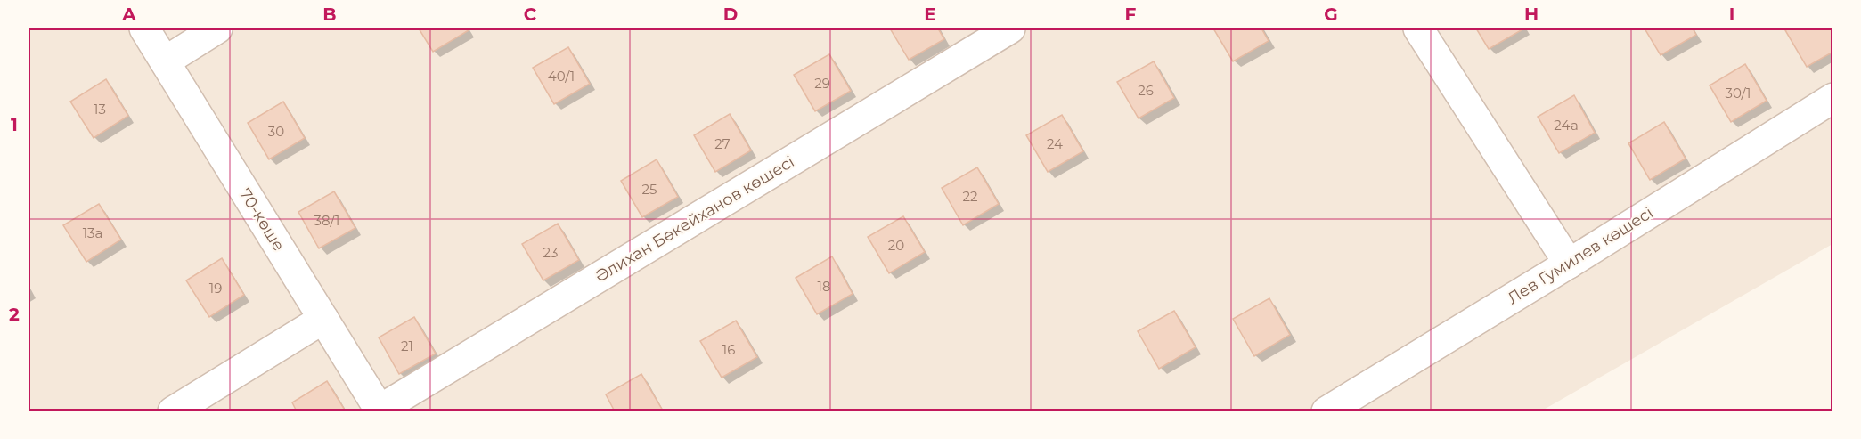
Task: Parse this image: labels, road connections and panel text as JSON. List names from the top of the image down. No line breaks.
{"streets":{"street":["Әлихан Бөкейханов көшесі","70-көше","Лев Гумилев көшесі"]},"crossings":[["Әлихан Бөкейханов көшесі","70-көше"]],"house_numbers":["40/1","29","26","30/1","13","24а","30","27","24","25","22","38/1","13а","20","23","18","19","21","16"],"grid":{"columns":["A","B","C","D","E","F","G","H","I"],"rows":["1","2"]}}
